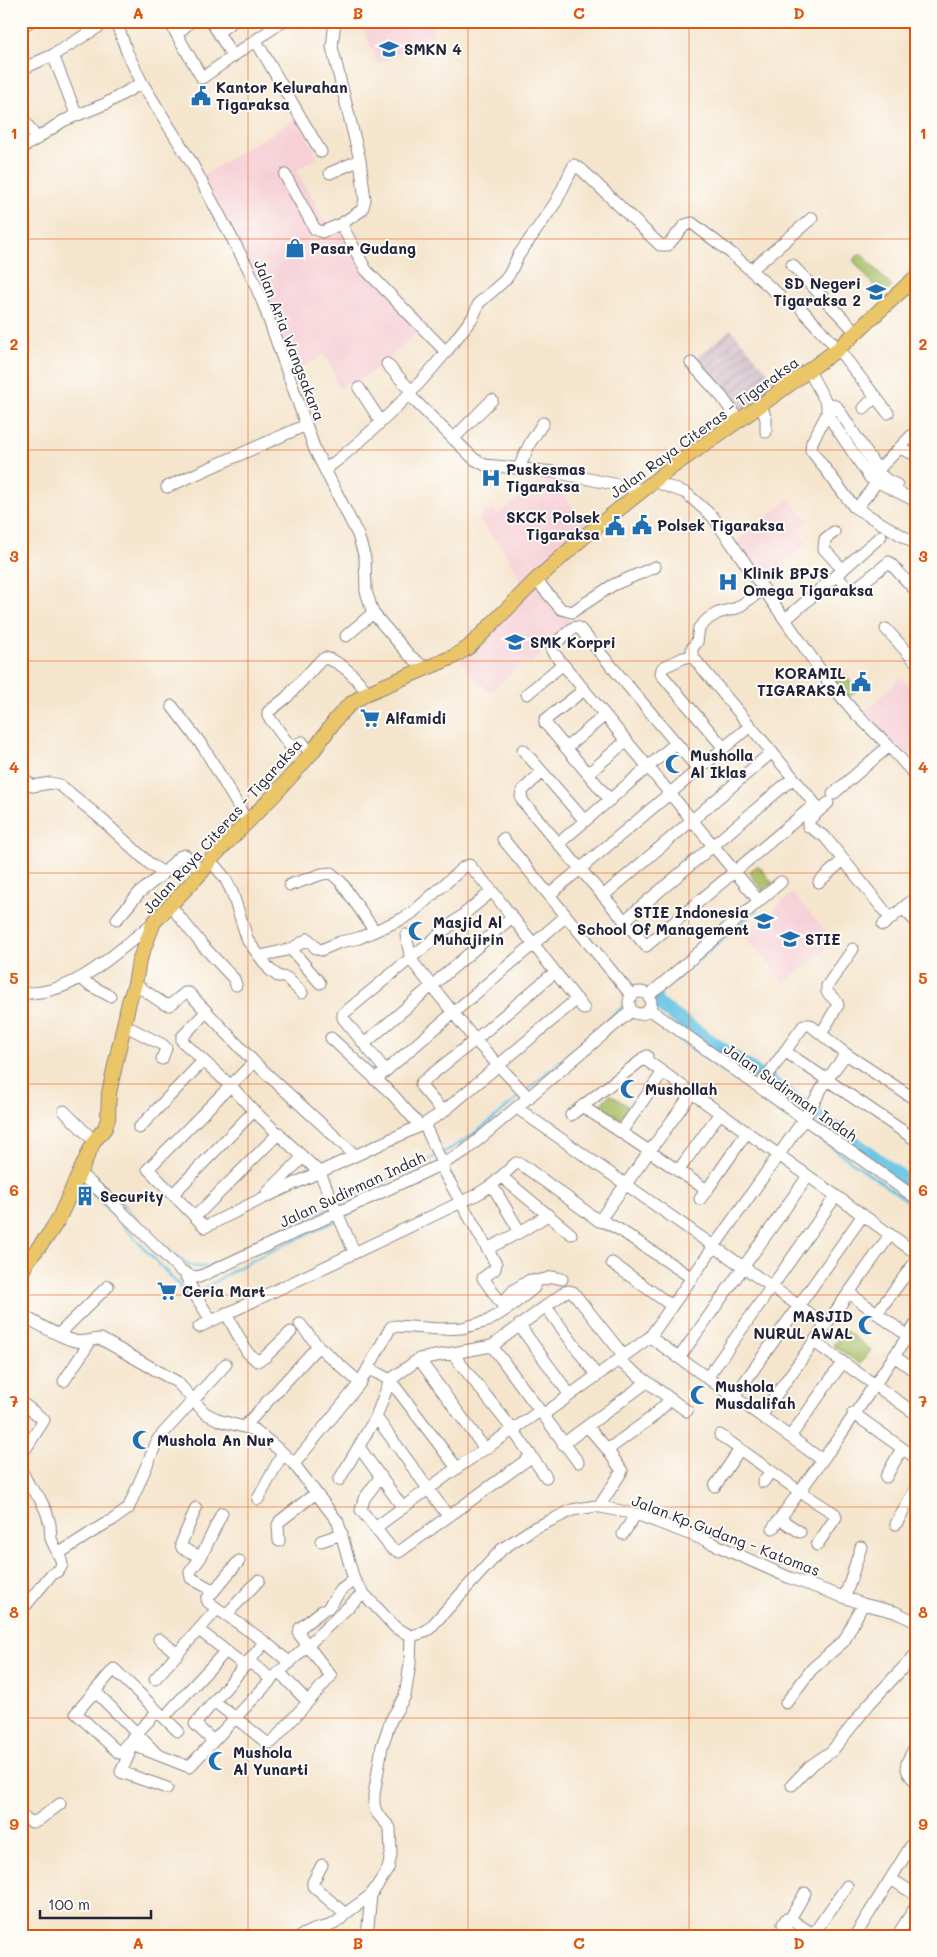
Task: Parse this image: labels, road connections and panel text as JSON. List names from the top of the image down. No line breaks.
{"streets":{"main road":["Jalan Raya Citeras - Tigaraksa"],"street":["Jalan Aria Wangsakara","Jalan Sudirman Indah","Jalan Kp.Gudang - Katomas"]},"crossings":[["Jalan Aria Wangsakara","Jalan Raya Citeras - Tigaraksa"]],"places":{"school or university":["SMKN 4","SD Negeri Tigaraksa 2","SMK Korpri","STIE Indonesia School Of Management","STIE"],"public building":["Kantor Kelurahan Tigaraksa","Polsek Tigaraksa","SKCK Polsek Tigaraksa","KORAMIL TIGARAKSA"],"shop":["Pasar Gudang"],"hospital":["Puskesmas Tigaraksa","Klinik BPJS Omega Tigaraksa"],"supermarket":["Alfamidi","Ceria Mart"],"mosque":["Musholla Al Iklas","Masjid Al Muhajirin","Mushollah","MASJID NURUL AWAL","Mushola Musdalifah","Mushola An Nur","Mushola Al Yunarti"],"building":["Security"]},"scale_bar":"100 m","grid":{"columns":["A","B","C","D"],"rows":["1","2","3","4","5","6","7","8","9"]}}
